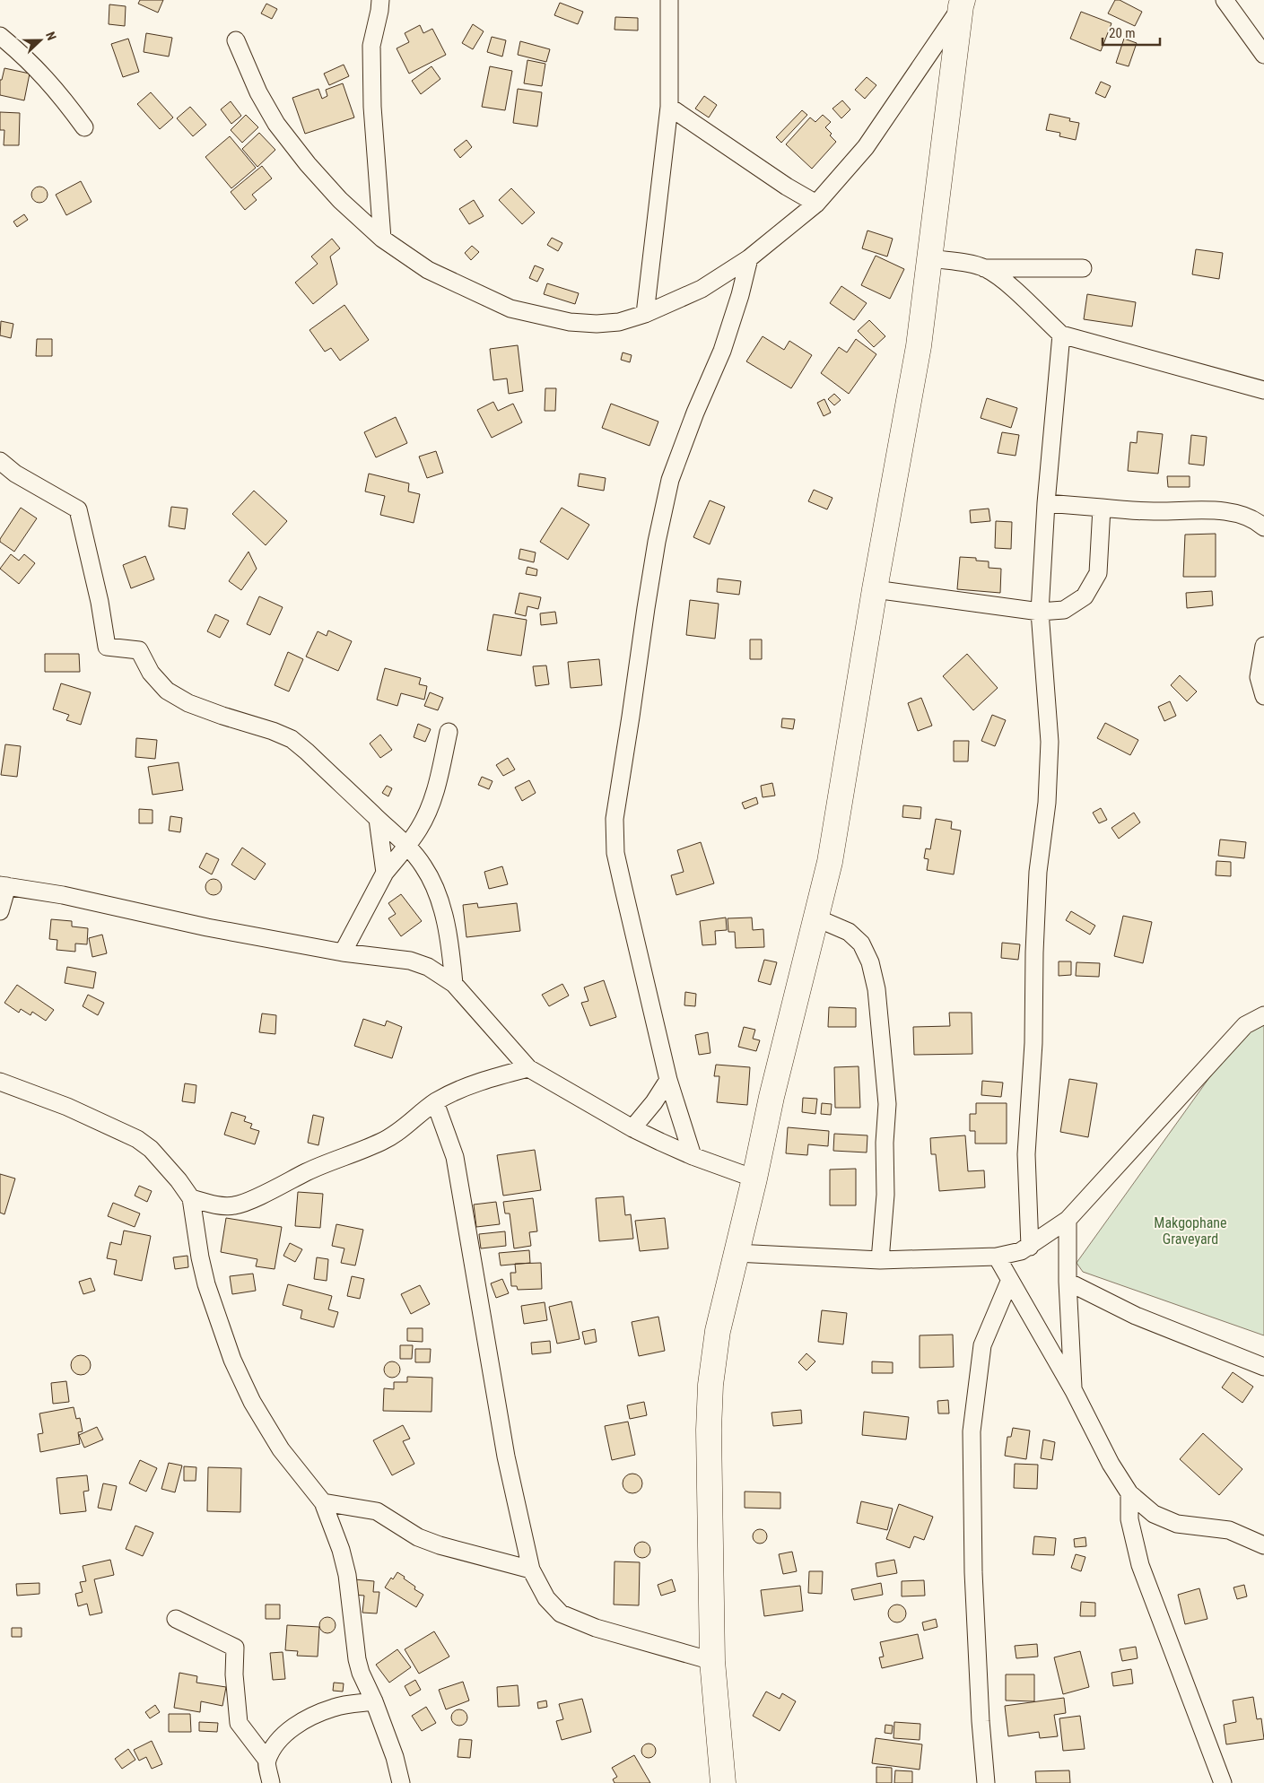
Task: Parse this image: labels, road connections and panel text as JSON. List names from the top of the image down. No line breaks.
{"parks":["Makgophane Graveyard"],"scale_bar":"20 m","north":"right"}
